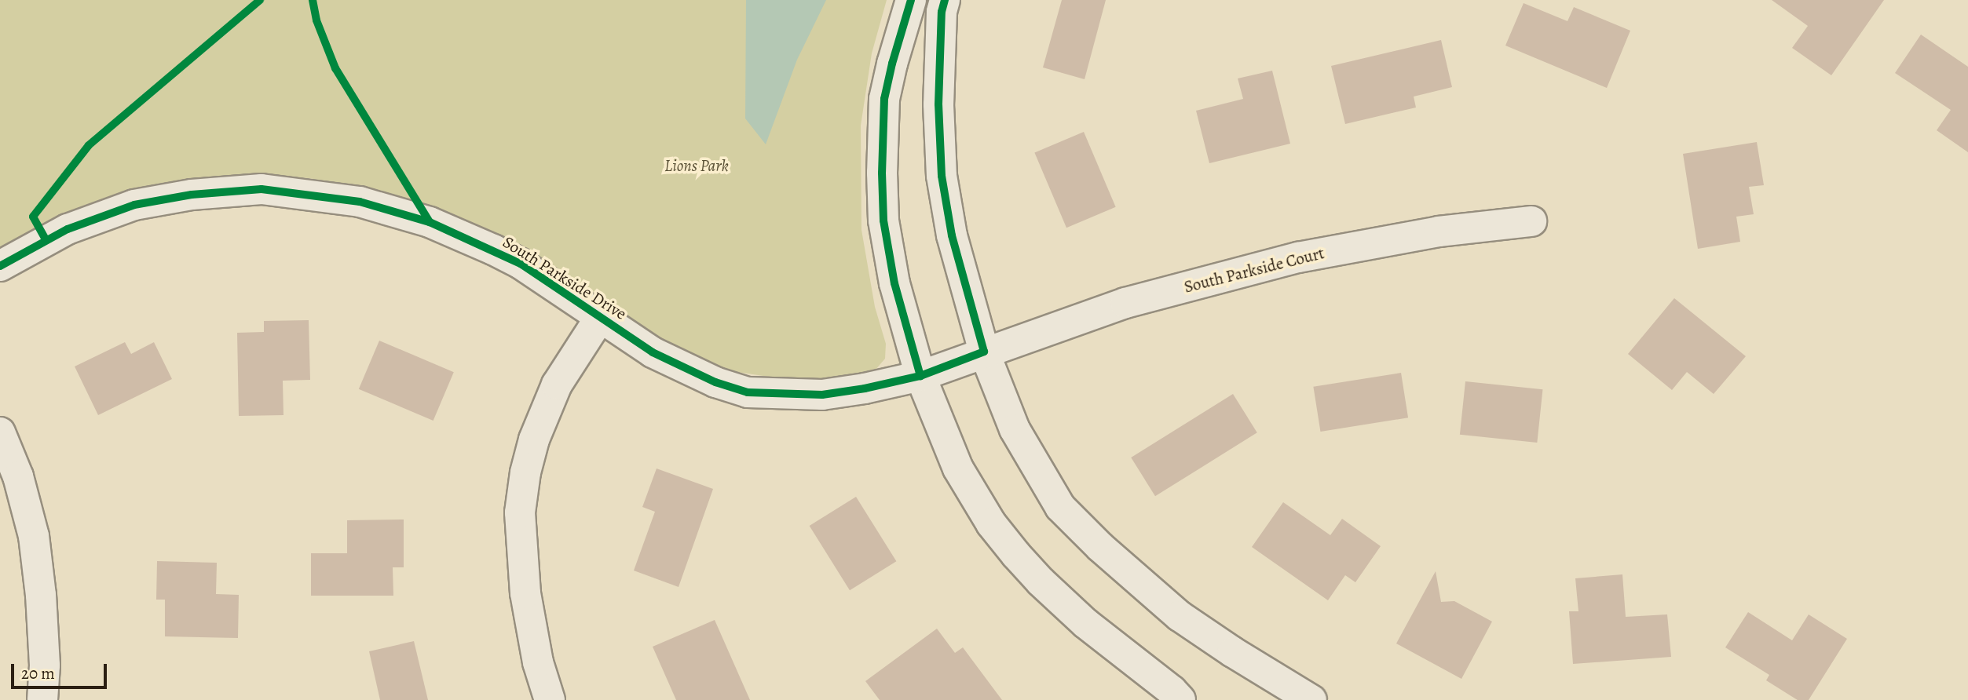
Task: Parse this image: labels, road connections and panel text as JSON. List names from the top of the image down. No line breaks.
{"streets":{"street":["South Parkside Court","South Parkside Drive"]},"crossings":[["South Parkside Court","South Parkside Drive"]],"parks":["Lions Park"],"scale_bar":"20 m"}
